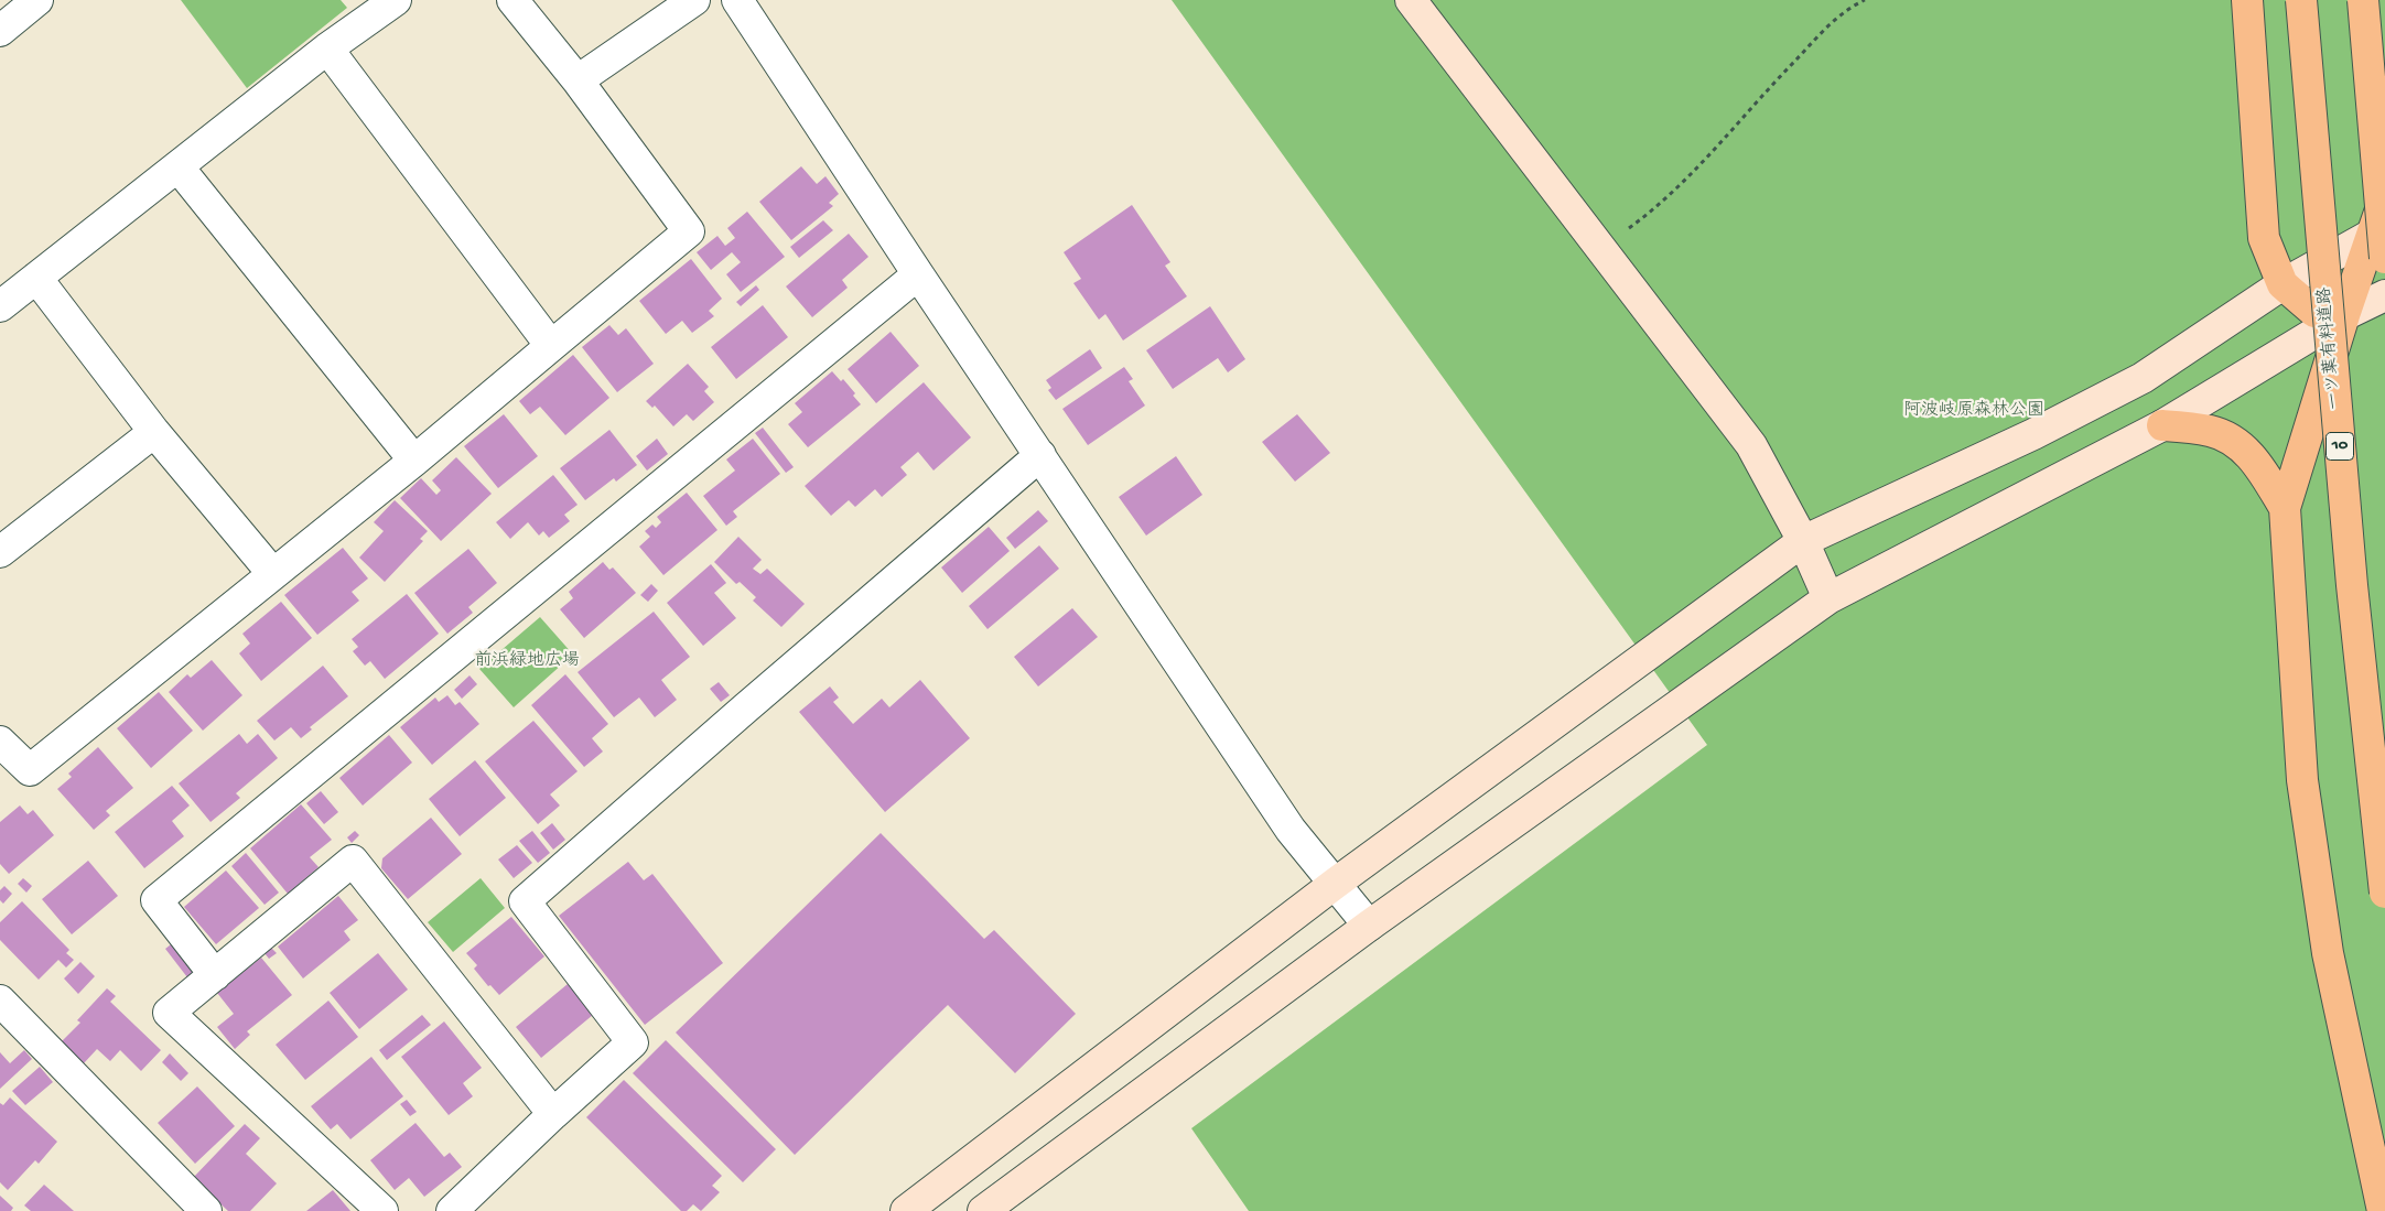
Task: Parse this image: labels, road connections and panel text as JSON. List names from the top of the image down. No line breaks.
{"streets":{"main road":["一ツ葉有料道路","10"]},"parks":["阿波岐原森林公園","前浜緑地広場"]}
